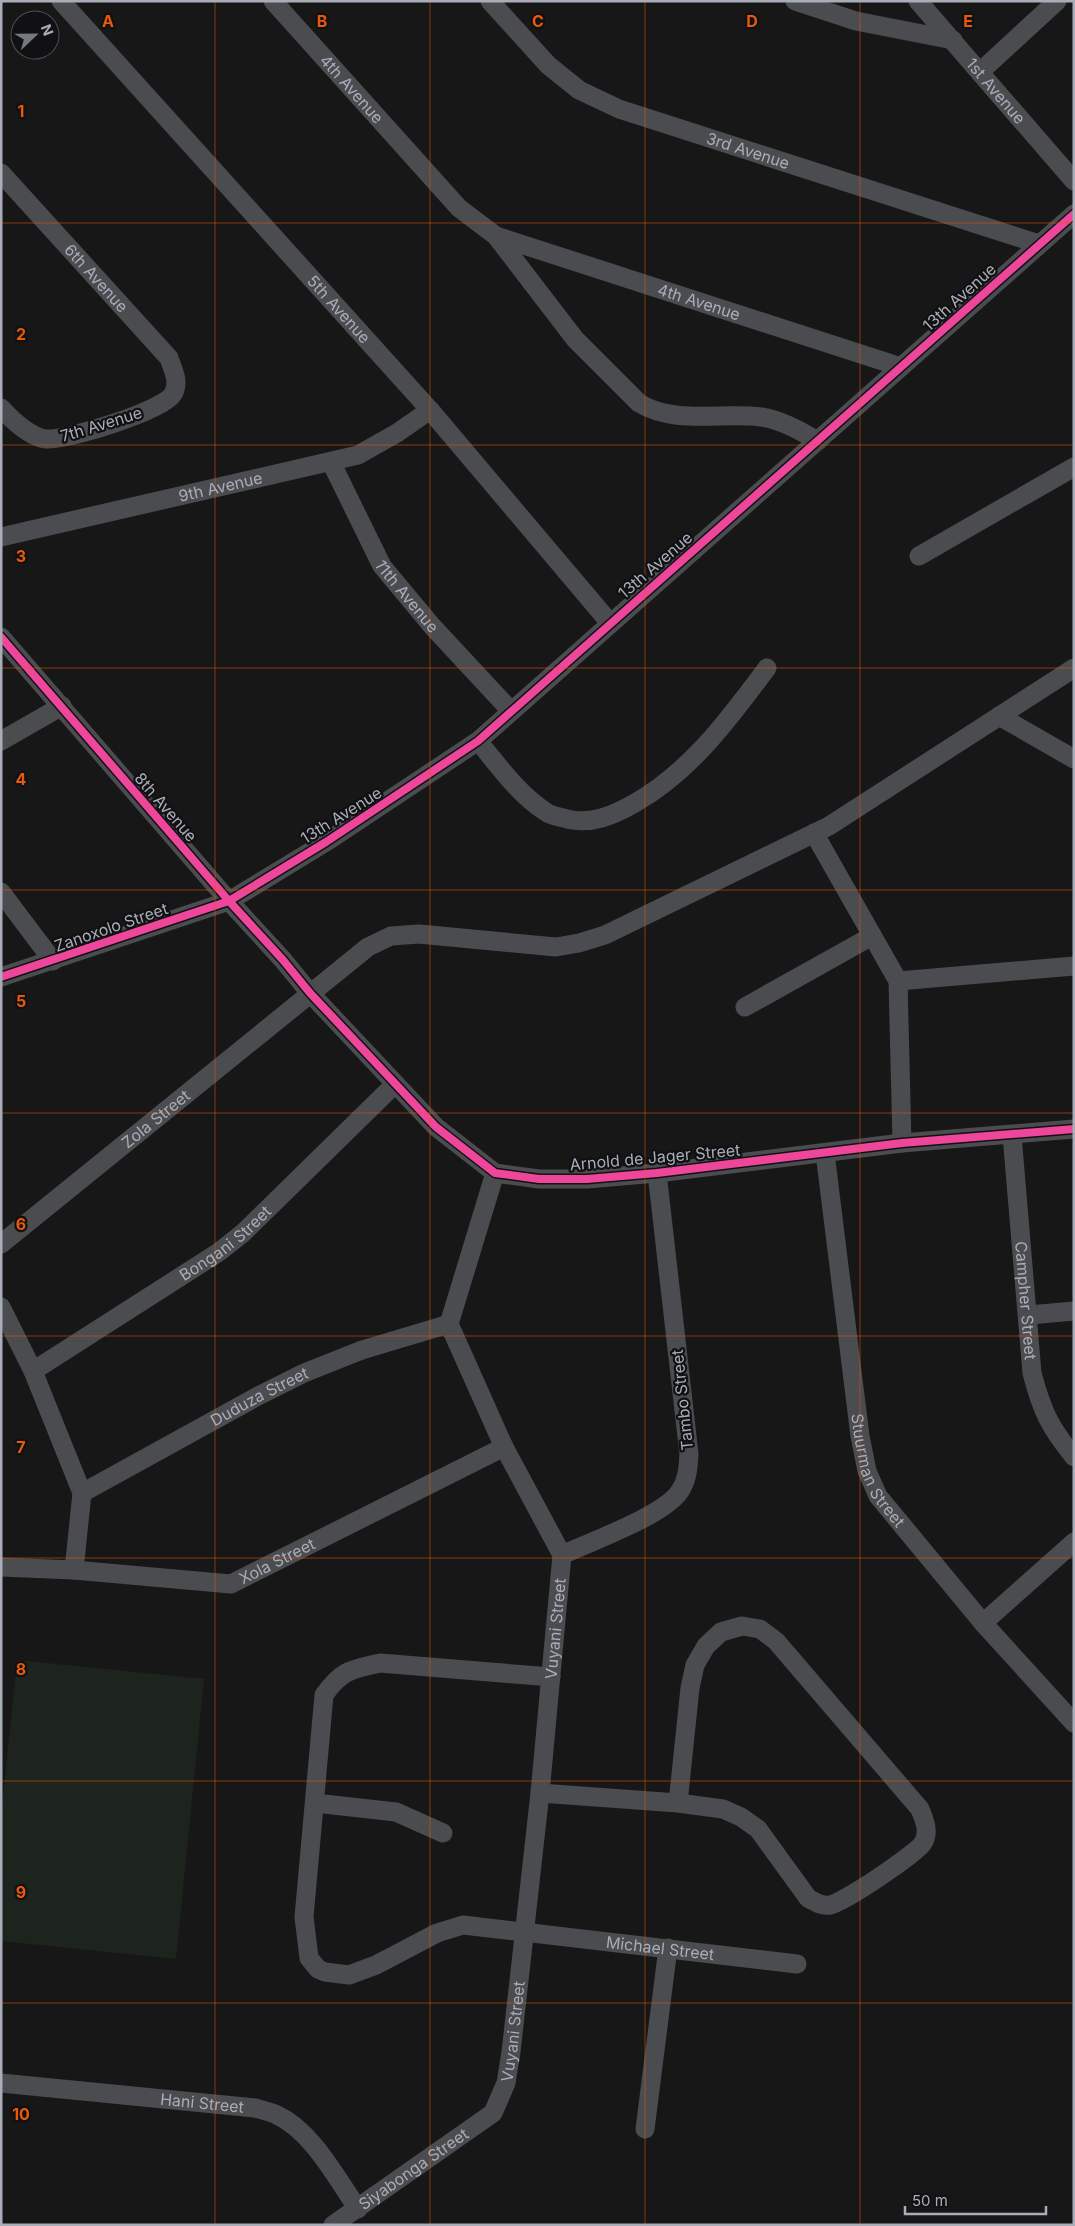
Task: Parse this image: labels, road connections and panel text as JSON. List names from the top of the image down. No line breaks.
{"streets":{"street":["4th Avenue","1st Avenue","3rd Avenue","6th Avenue","13th Avenue","5th Avenue","7th Avenue","9th Avenue","11th Avenue","8th Avenue","Zanoxolo Street","Zola Street","Arnold de Jager Street","Bongani Street","Campher Street","Duduza Street","Tambo Street","Stuurman Street","Xola Street","Vuyani Street","Michael Street","Hani Street","Siyabonga Street"]},"crossings":[["4th Avenue","13th Avenue"],["3rd Avenue","13th Avenue"],["6th Avenue","7th Avenue"],["13th Avenue","5th Avenue"],["13th Avenue","11th Avenue"],["13th Avenue","8th Avenue"],["13th Avenue","Zanoxolo Street"],["5th Avenue","9th Avenue"],["9th Avenue","11th Avenue"],["8th Avenue","Zanoxolo Street"],["8th Avenue","Zola Street"],["Arnold de Jager Street","Campher Street"],["Arnold de Jager Street","Tambo Street"],["Arnold de Jager Street","Stuurman Street"],["Duduza Street","Vuyani Street"],["Tambo Street","Vuyani Street"],["Xola Street","Vuyani Street"],["Vuyani Street","Michael Street"],["Vuyani Street","Siyabonga Street"],["Hani Street","Siyabonga Street"]],"scale_bar":"50 m","north":"right","grid":{"columns":["A","B","C","D","E"],"rows":["1","2","3","4","5","6","7","8","9","10"]}}
